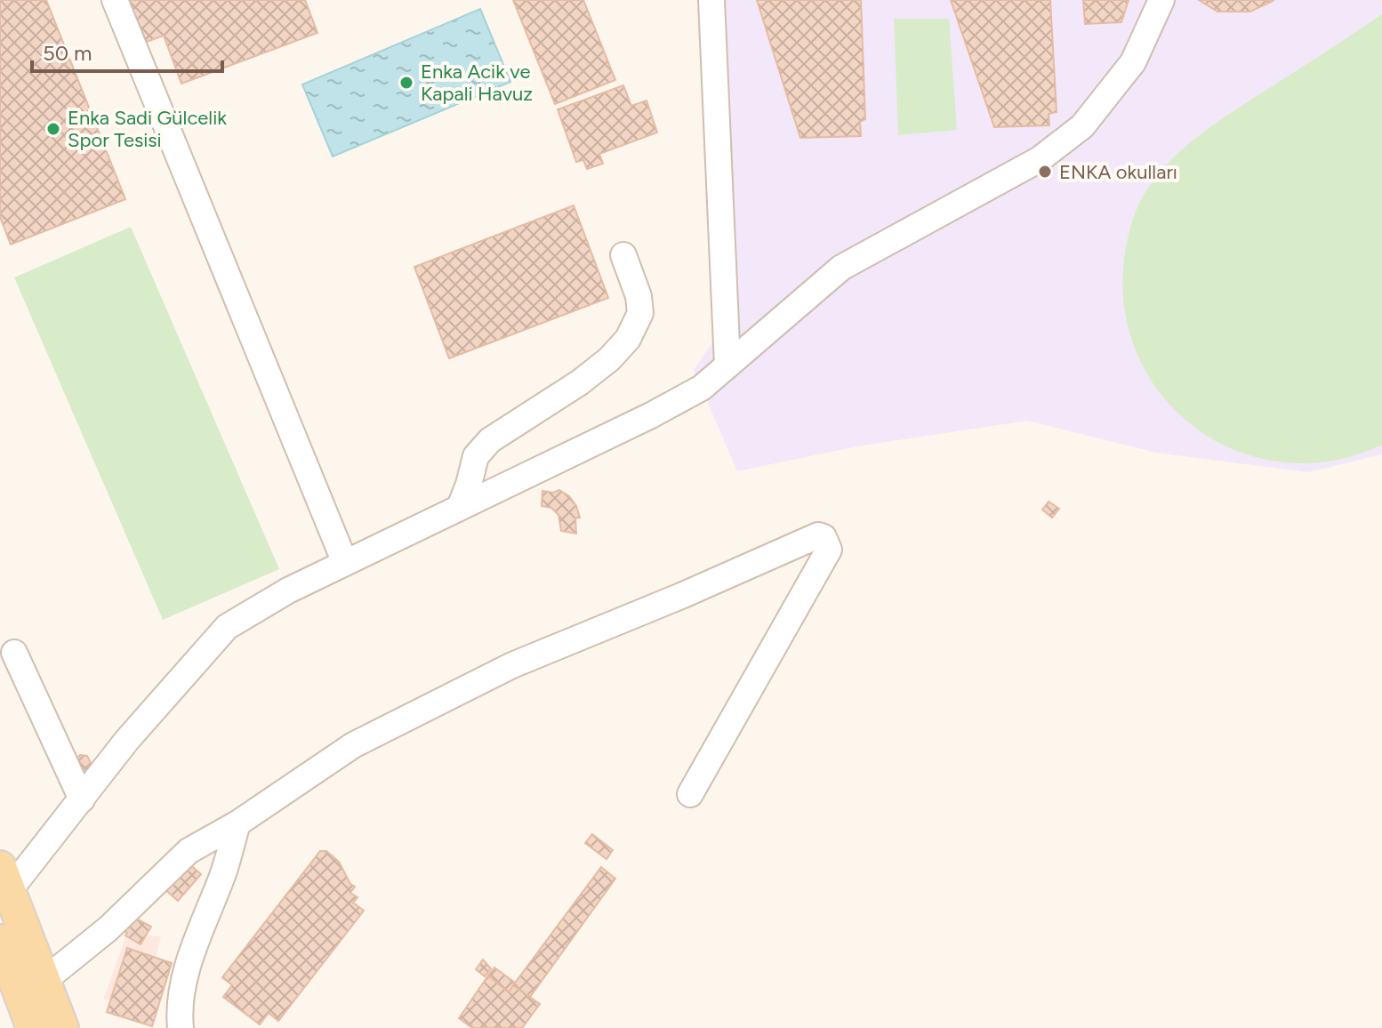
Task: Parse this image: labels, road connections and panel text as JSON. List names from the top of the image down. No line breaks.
{"places":["Enka Acik ve Kapali Havuz","Enka Sadi Gülcelik Spor Tesisi","ENKA okulları"],"scale_bar":"50 m"}
